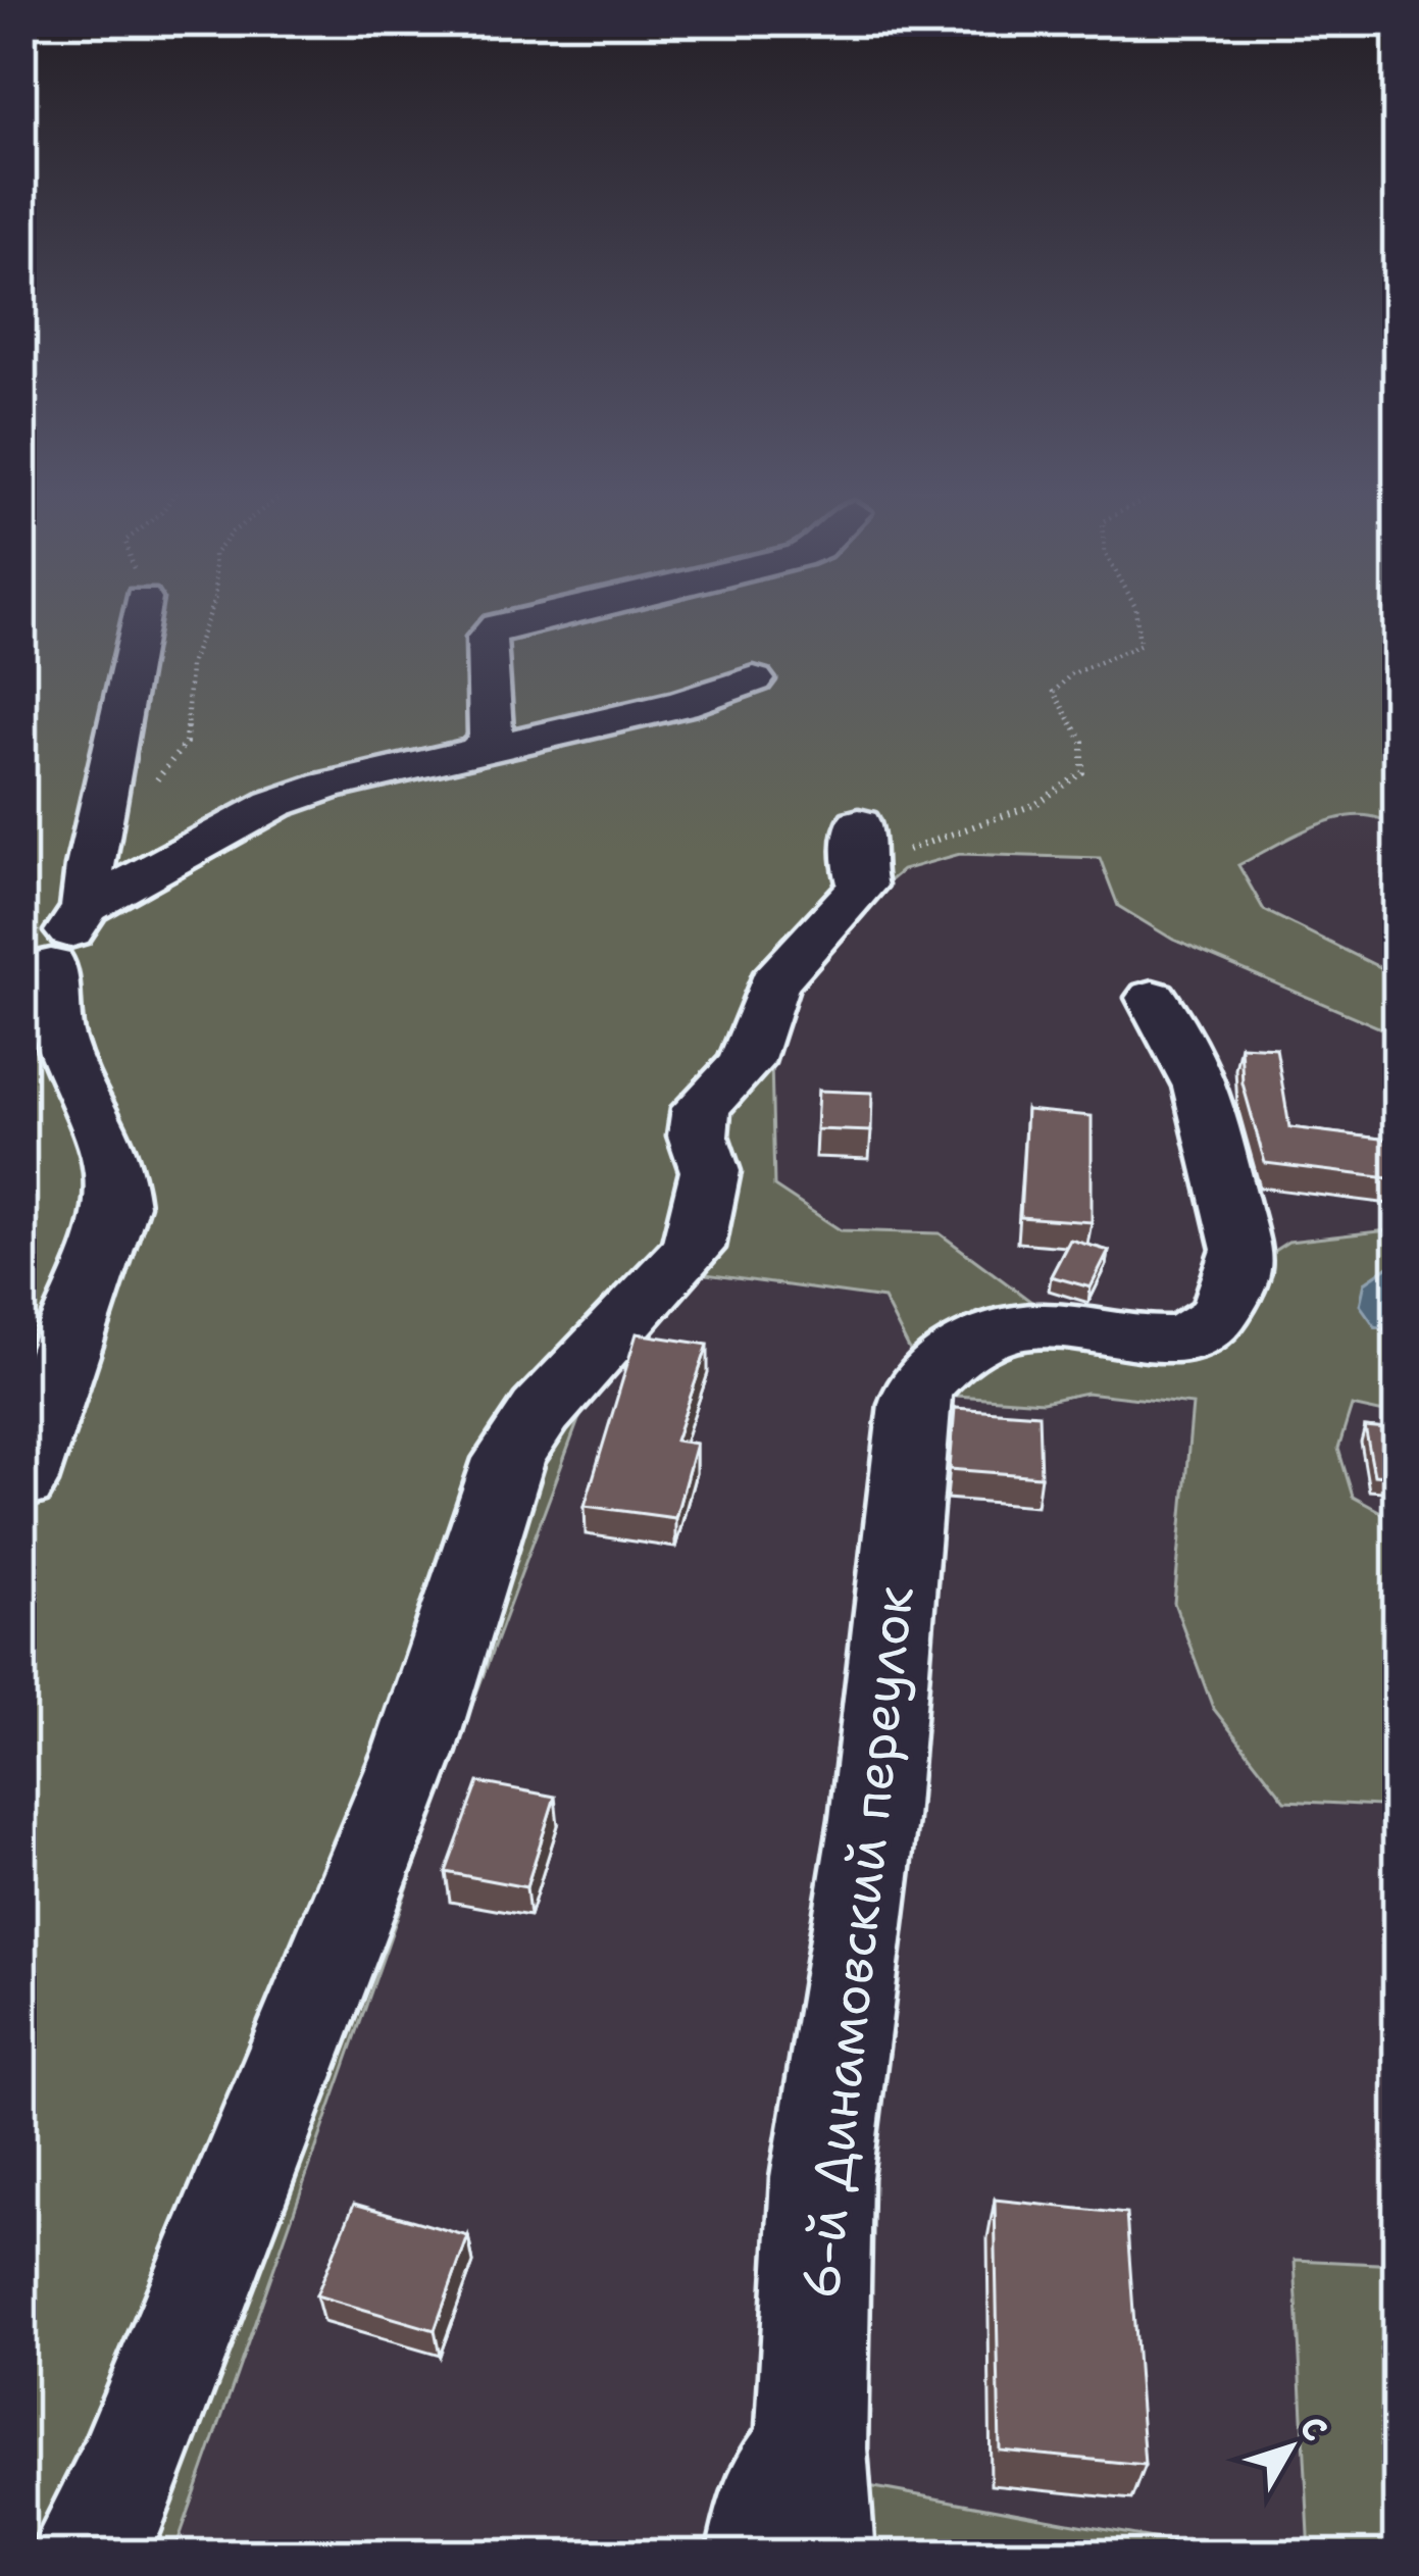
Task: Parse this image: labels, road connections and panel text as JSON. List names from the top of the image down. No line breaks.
{"streets":{"street":["6-й Динамовский переулок"]},"north":"top right"}
